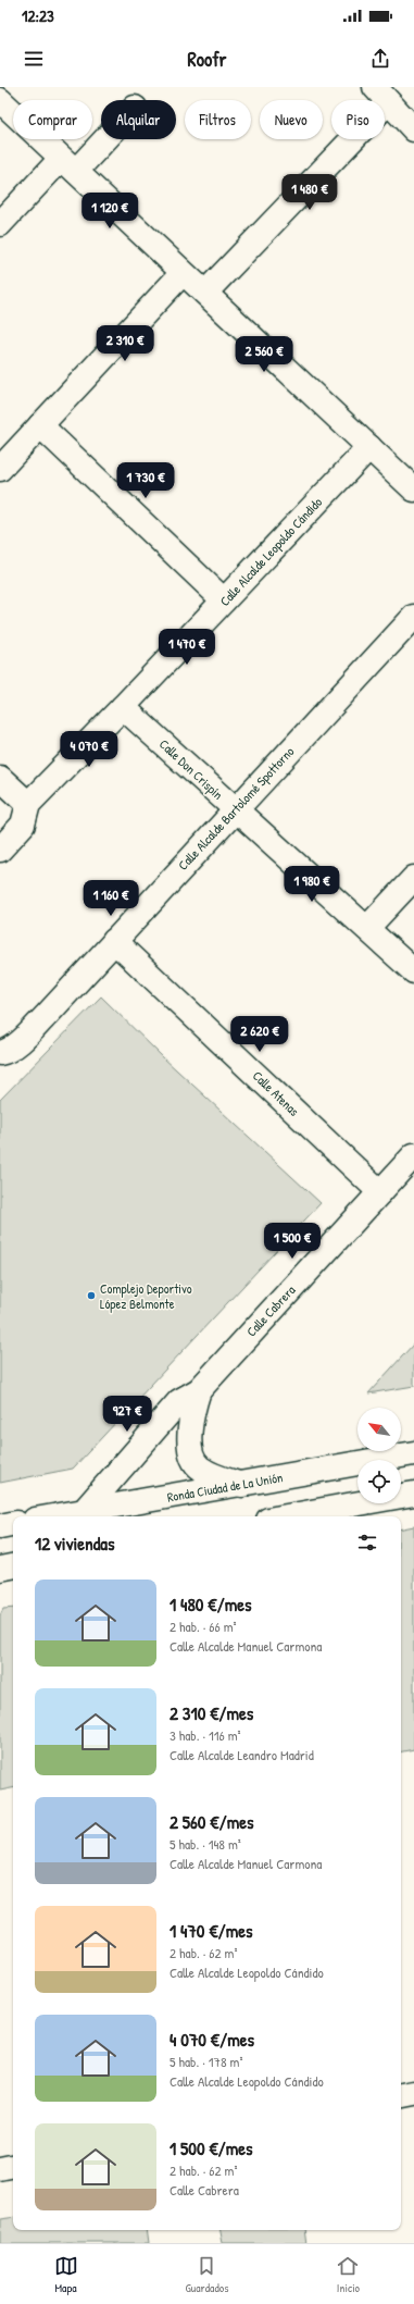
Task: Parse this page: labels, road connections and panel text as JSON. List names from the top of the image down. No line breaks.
{"streets":{"street":["Calle Alcalde Leopoldo Cándido","Calle Don Crispín","Calle Alcalde Bartolomé Spottorno","Calle Atenas","Calle Cabrera","Ronda Ciudad de La Unión"]},"crossings":[["Calle Alcalde Leopoldo Cándido","Calle Don Crispín"],["Calle Don Crispín","Calle Alcalde Bartolomé Spottorno"],["Calle Alcalde Bartolomé Spottorno","Calle Atenas"],["Calle Atenas","Calle Cabrera"]],"places":["Complejo Deportivo López Belmonte"],"north":"top left","page":{"status":"12:23","header":"Roofr","chip":["Comprar","Alquilar","Filtros","Nuevo","Piso"],"price":["1 480 €","1 120 €","2 310 €","2 560 €","1 730 €","1 470 €","4 070 €","1 980 €","1 160 €","2 620 €","1 500 €","927 €"],"heading":"12 viviendas","list":[{"name":"1 480 €/mes","note":"2 hab. · 66 m² · Calle Alcalde Manuel Carmona"},{"name":"2 310 €/mes","note":"3 hab. · 116 m² · Calle Alcalde Leandro Madrid"},{"name":"2 560 €/mes","note":"5 hab. · 148 m² · Calle Alcalde Manuel Carmona"},{"name":"1 470 €/mes","note":"2 hab. · 62 m² · Calle Alcalde Leopoldo Cándido"},{"name":"4 070 €/mes","note":"5 hab. · 178 m² · Calle Alcalde Leopoldo Cándido"},{"name":"1 500 €/mes","note":"2 hab. · 62 m² · Calle Cabrera"}],"tabs":["Mapa","Guardados","Inicio"]}}
